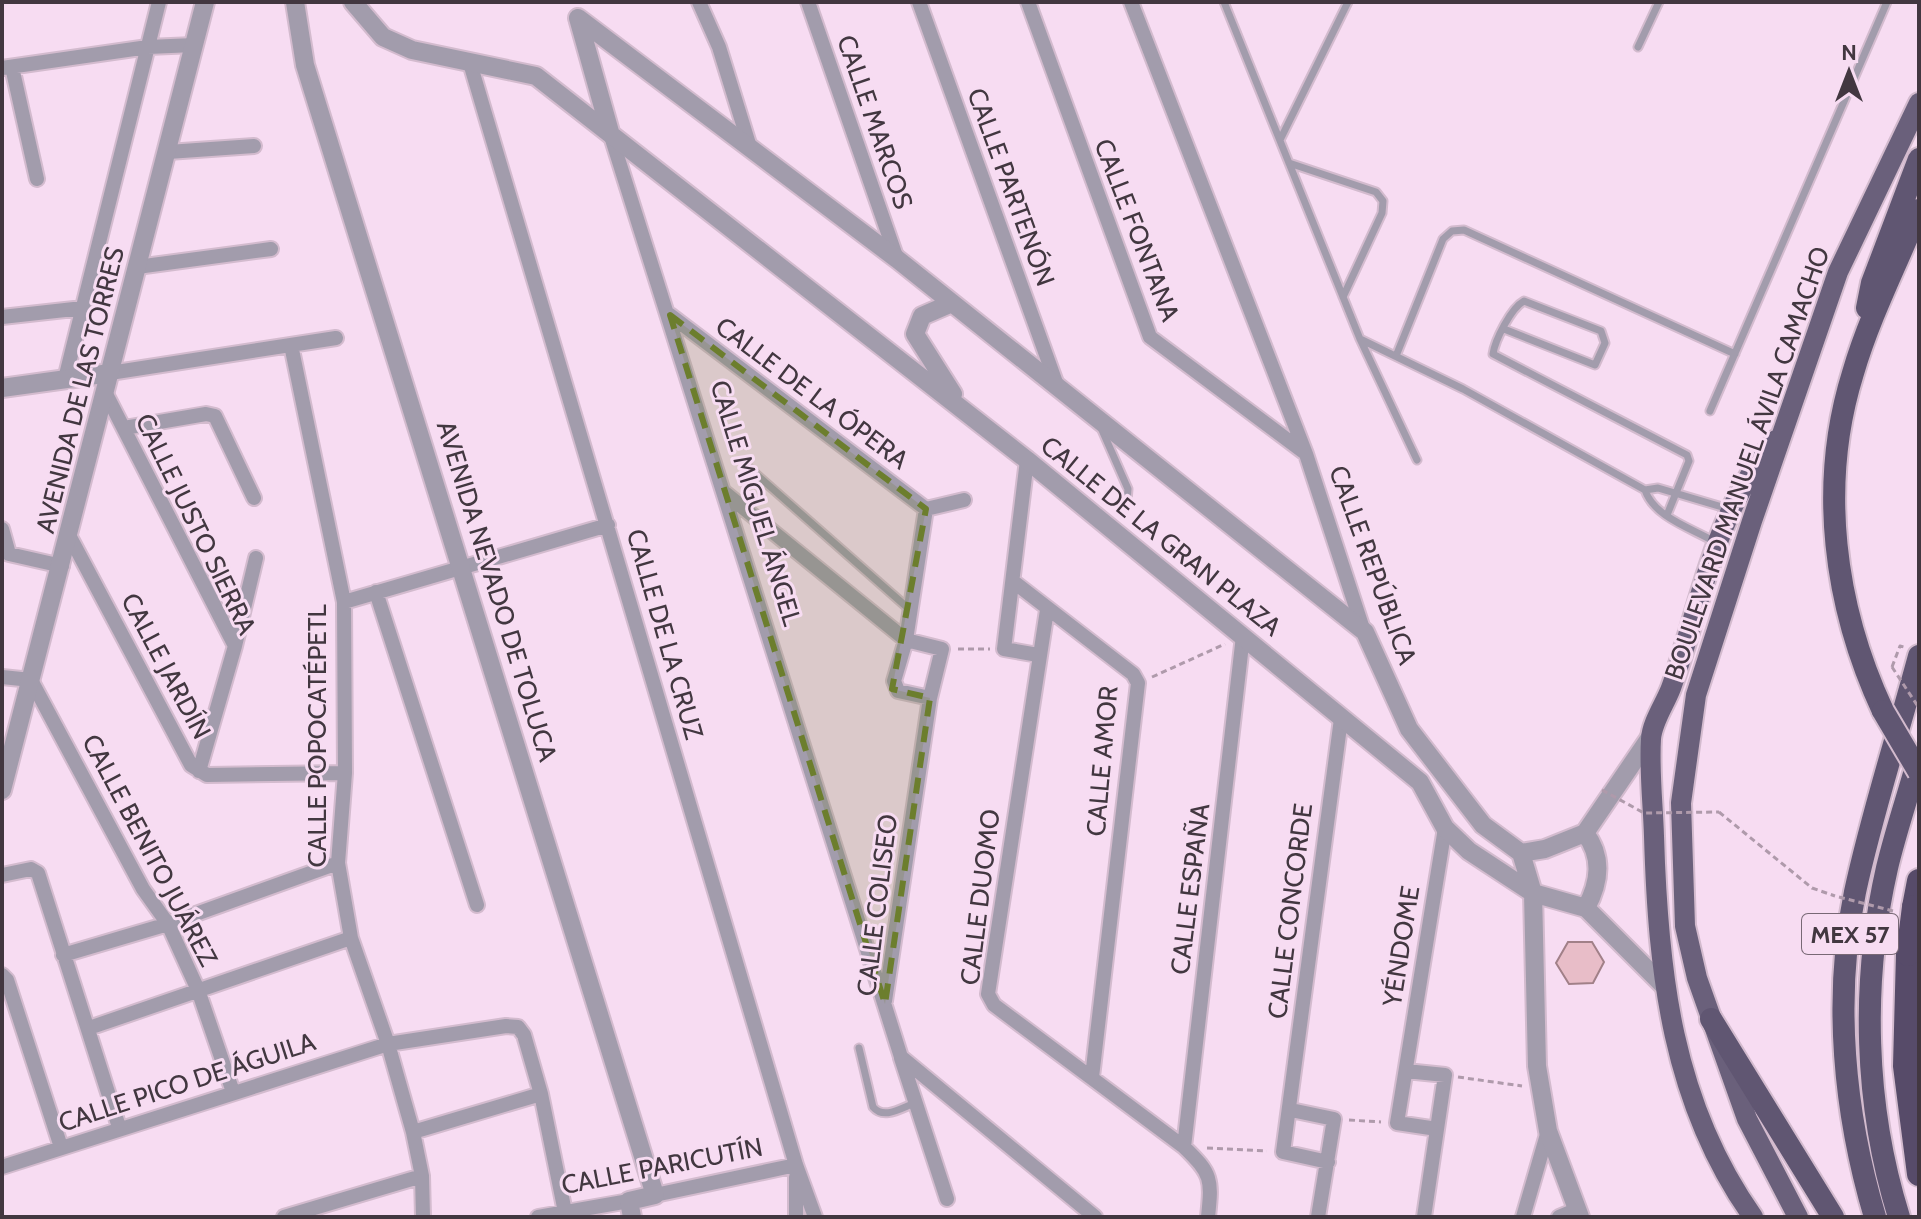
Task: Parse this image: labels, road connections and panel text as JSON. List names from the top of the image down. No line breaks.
{"streets":{"highway":["MEX 57"],"main road":["BOULEVARD MANUEL ÁVILA CAMACHO"],"street":["CALLE MARCOS","CALLE PARTENÓN","CALLE FONTANA","AVENIDA DE LAS TORRES","CALLE DE LA ÓPERA","CALLE MIGUEL ÁNGEL","CALLE JUSTO SIERRA","CALLE DE LA GRAN PLAZA","CALLE REPÚBLICA","AVENIDA NEVADO DE TOLUCA","CALLE DE LA CRUZ","CALLE JARDÍN","CALLE POPOCATÉPETL","CALLE AMOR","CALLE BENITO JUÁREZ","CALLE ESPAÑA","CALLE DUOMO","CALLE COLISEO","CALLE CONCORDE","YÉNDOME","CALLE PICO DE ÁGUILA","CALLE PARICUTÍN"]},"crossings":[["CALLE MARCOS","CALLE DE LA GRAN PLAZA"],["CALLE PARTENÓN","CALLE DE LA GRAN PLAZA"],["CALLE FONTANA","CALLE REPÚBLICA"],["AVENIDA DE LAS TORRES","CALLE JUSTO SIERRA"],["AVENIDA DE LAS TORRES","CALLE JARDÍN"],["AVENIDA DE LAS TORRES","CALLE BENITO JUÁREZ"],["CALLE DE LA ÓPERA","CALLE MIGUEL ÁNGEL"],["CALLE MIGUEL ÁNGEL","CALLE DE LA GRAN PLAZA"],["CALLE MIGUEL ÁNGEL","CALLE COLISEO"],["CALLE JUSTO SIERRA","CALLE JARDÍN"],["CALLE DE LA GRAN PLAZA","CALLE REPÚBLICA"],["CALLE DE LA GRAN PLAZA","CALLE DE LA CRUZ"],["CALLE DE LA GRAN PLAZA","CALLE ESPAÑA"],["CALLE DE LA GRAN PLAZA","CALLE CONCORDE"],["CALLE DE LA GRAN PLAZA","YÉNDOME"],["AVENIDA NEVADO DE TOLUCA","CALLE PARICUTÍN"],["CALLE DE LA CRUZ","CALLE PARICUTÍN"],["CALLE JARDÍN","CALLE POPOCATÉPETL"],["CALLE POPOCATÉPETL","CALLE PICO DE ÁGUILA"],["CALLE AMOR","CALLE DUOMO"],["CALLE BENITO JUÁREZ","CALLE PICO DE ÁGUILA"],["CALLE ESPAÑA","CALLE DUOMO"]],"north":"top"}
